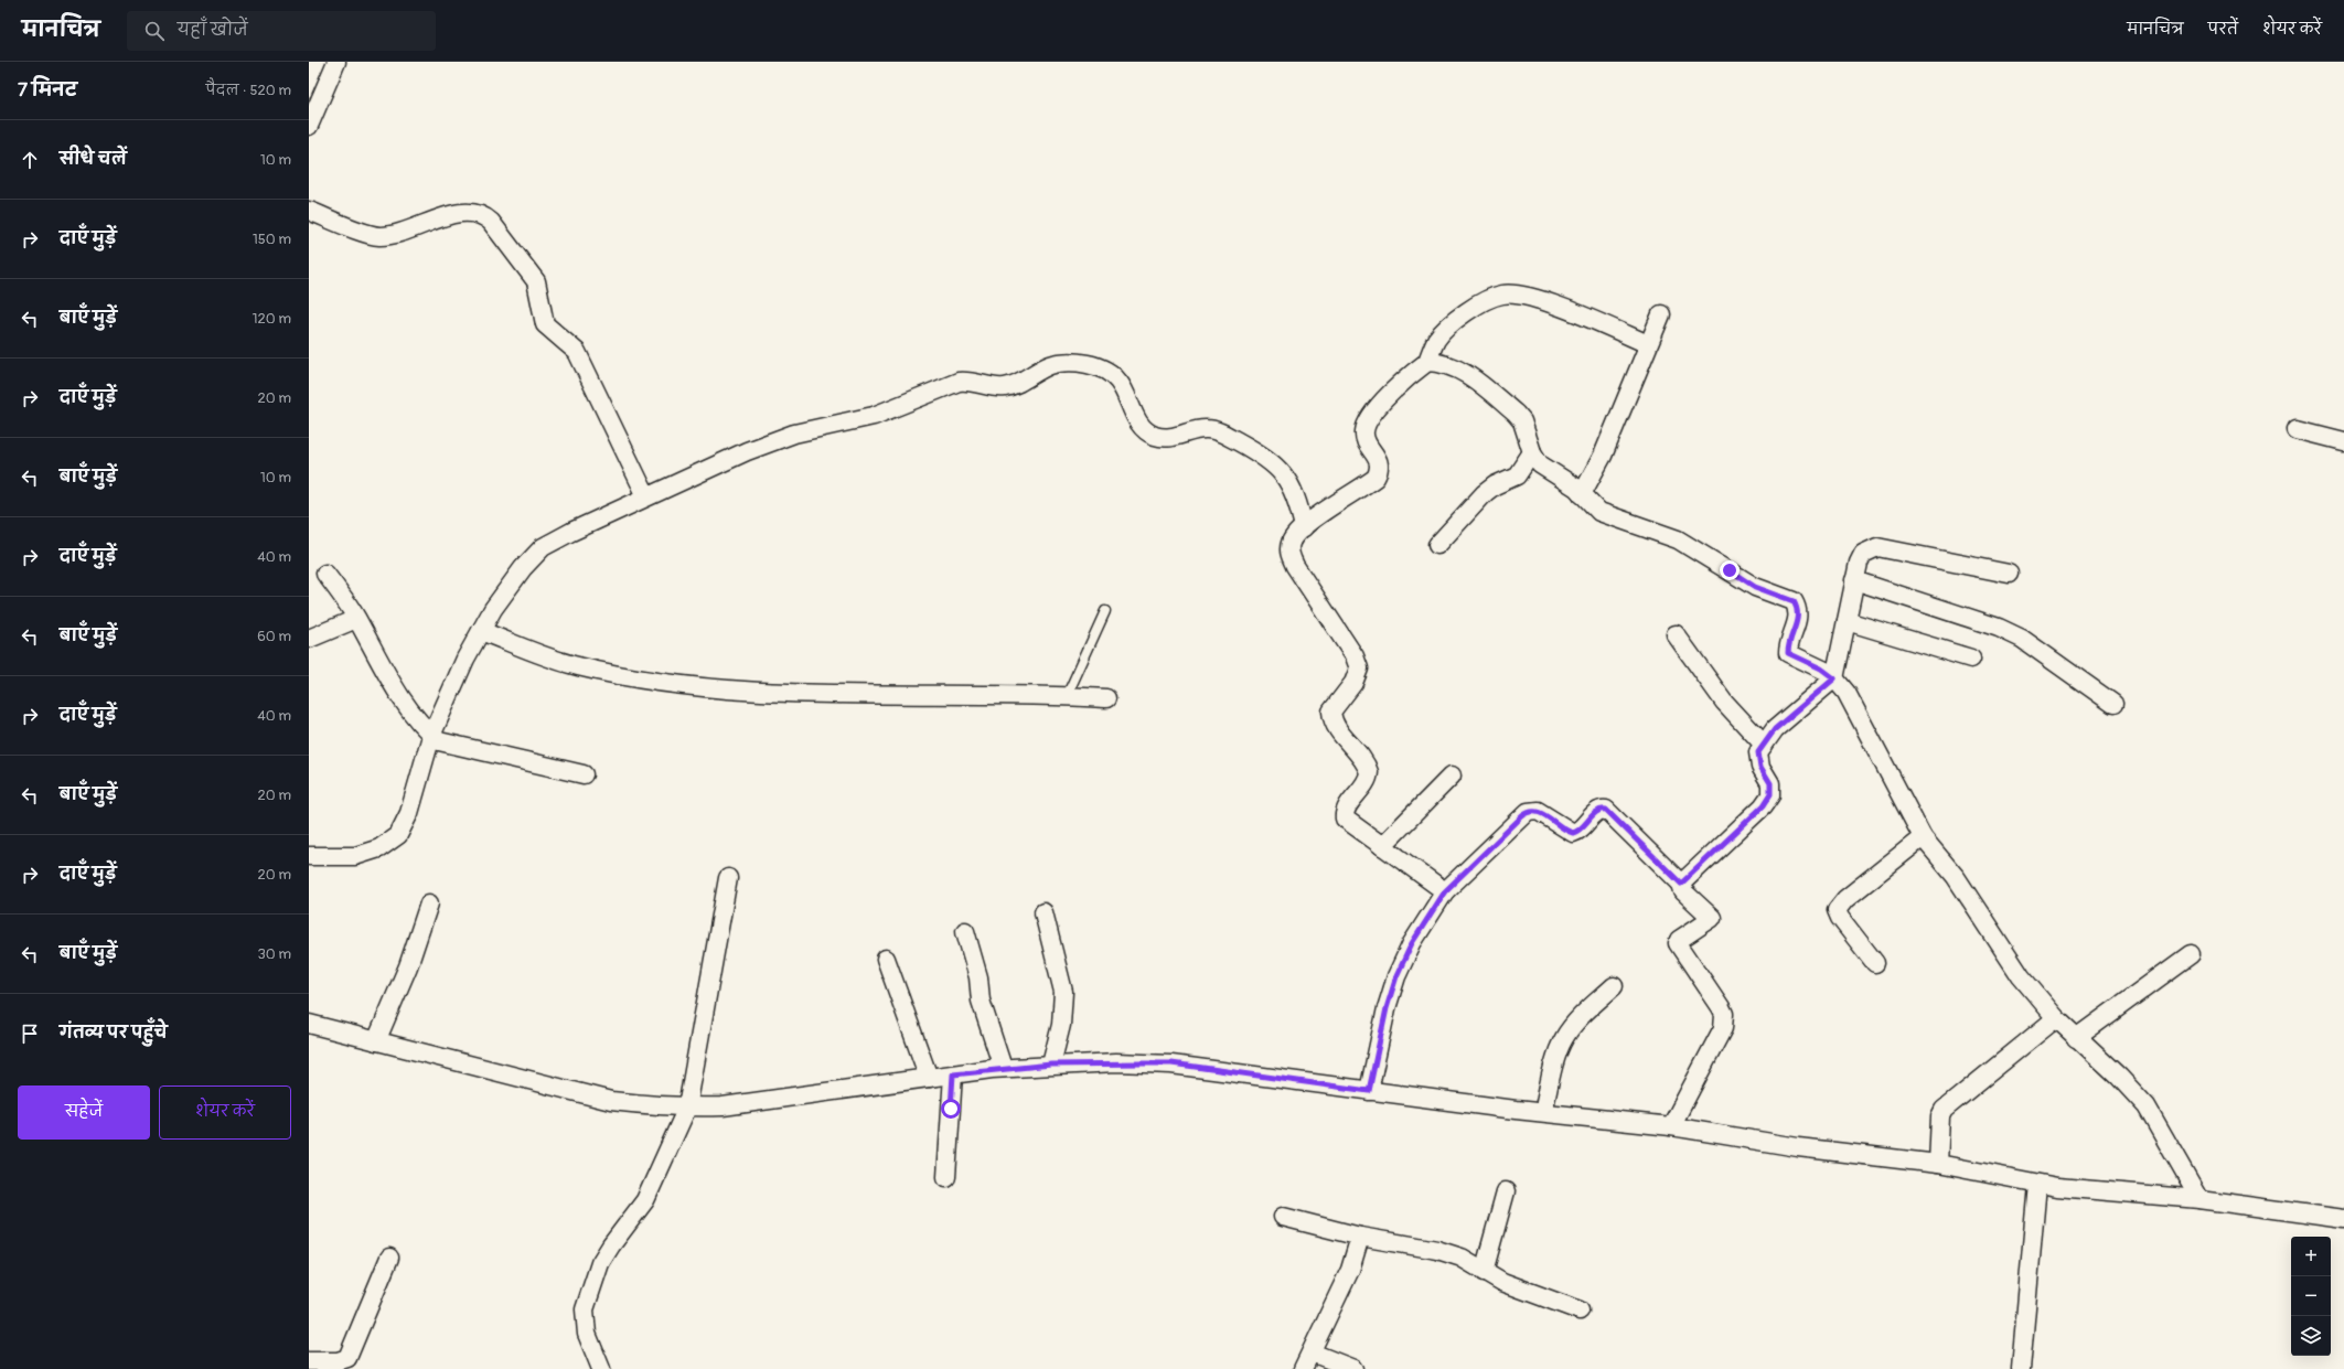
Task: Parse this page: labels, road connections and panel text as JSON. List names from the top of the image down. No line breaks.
{"page":{"header":"मानचित्र","search":"यहाँ खोजें","nav":["मानचित्र","परतें","शेयर करें"],"heading":["7 मिनट","पैदल · 520 m"],"list":[["सीधे चलें","10 m"],["दाएँ मुड़ें","150 m"],["बाएँ मुड़ें","120 m"],["दाएँ मुड़ें","20 m"],["बाएँ मुड़ें","10 m"],["दाएँ मुड़ें","40 m"],["बाएँ मुड़ें","60 m"],["दाएँ मुड़ें","40 m"],["बाएँ मुड़ें","20 m"],["दाएँ मुड़ें","20 m"],["बाएँ मुड़ें","30 m"],"गंतव्य पर पहुँचे"],"buttons":["सहेजें","शेयर करें"],"map_buttons":["+","−"]}}
